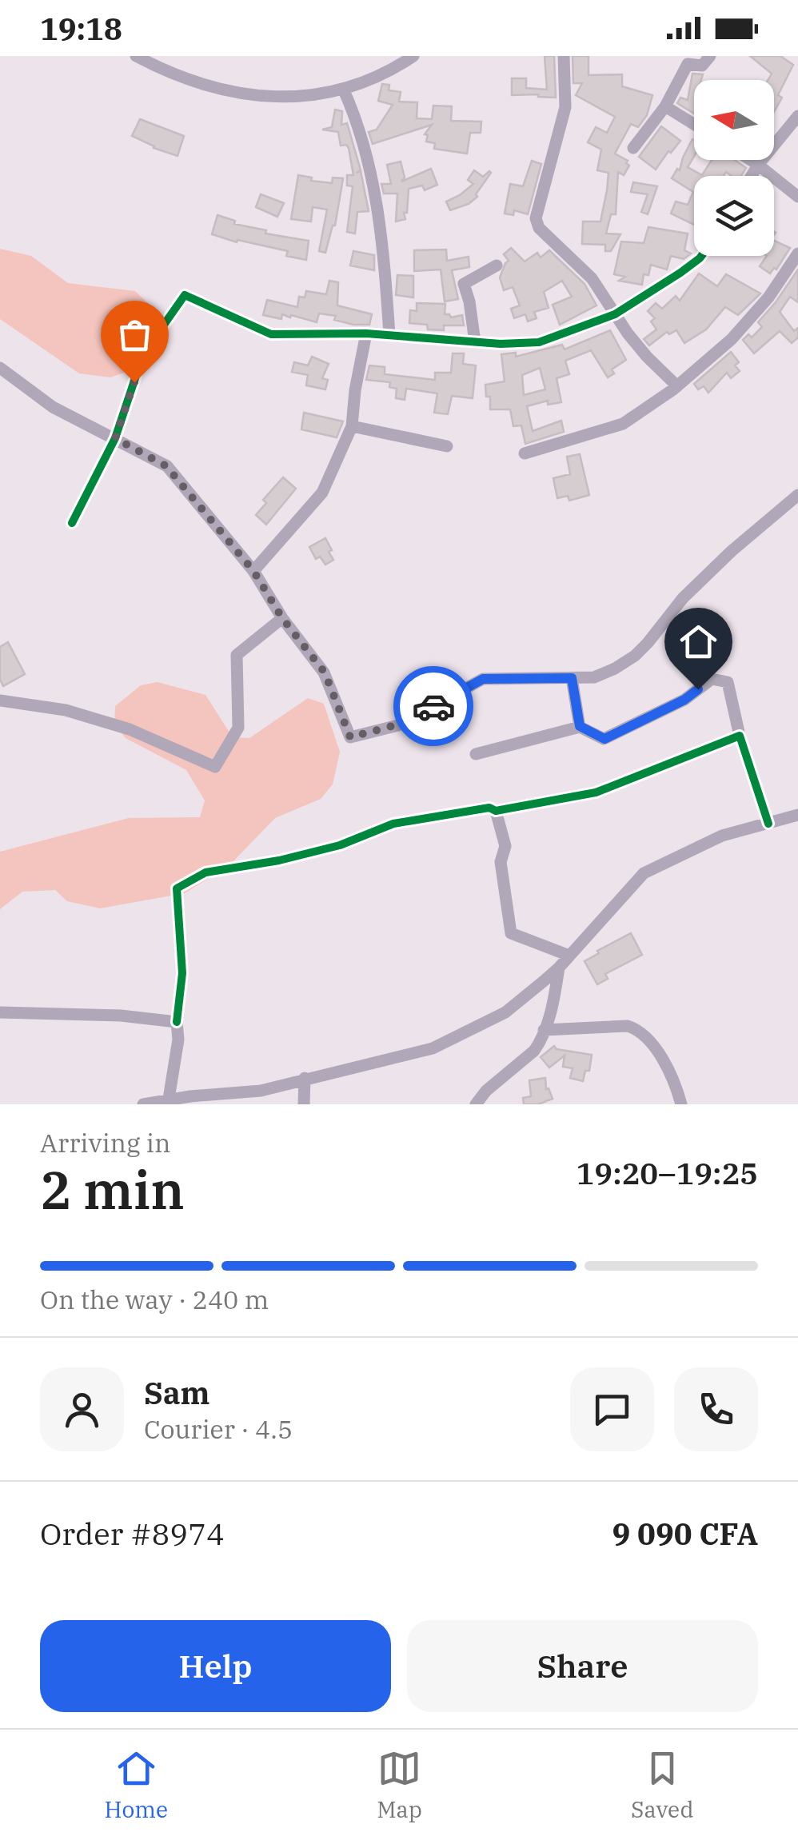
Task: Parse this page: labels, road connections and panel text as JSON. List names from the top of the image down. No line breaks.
{"north":"left","page":{"status":"19:18","heading":["2 min","Arriving in","19:20–19:25"],"panel":["Sam","Courier · 4.5","Order #8974","9 090 CFA"],"bar":"On the way · 240 m","buttons":["Help","Share"],"tabs":["Home","Map","Saved"]}}
